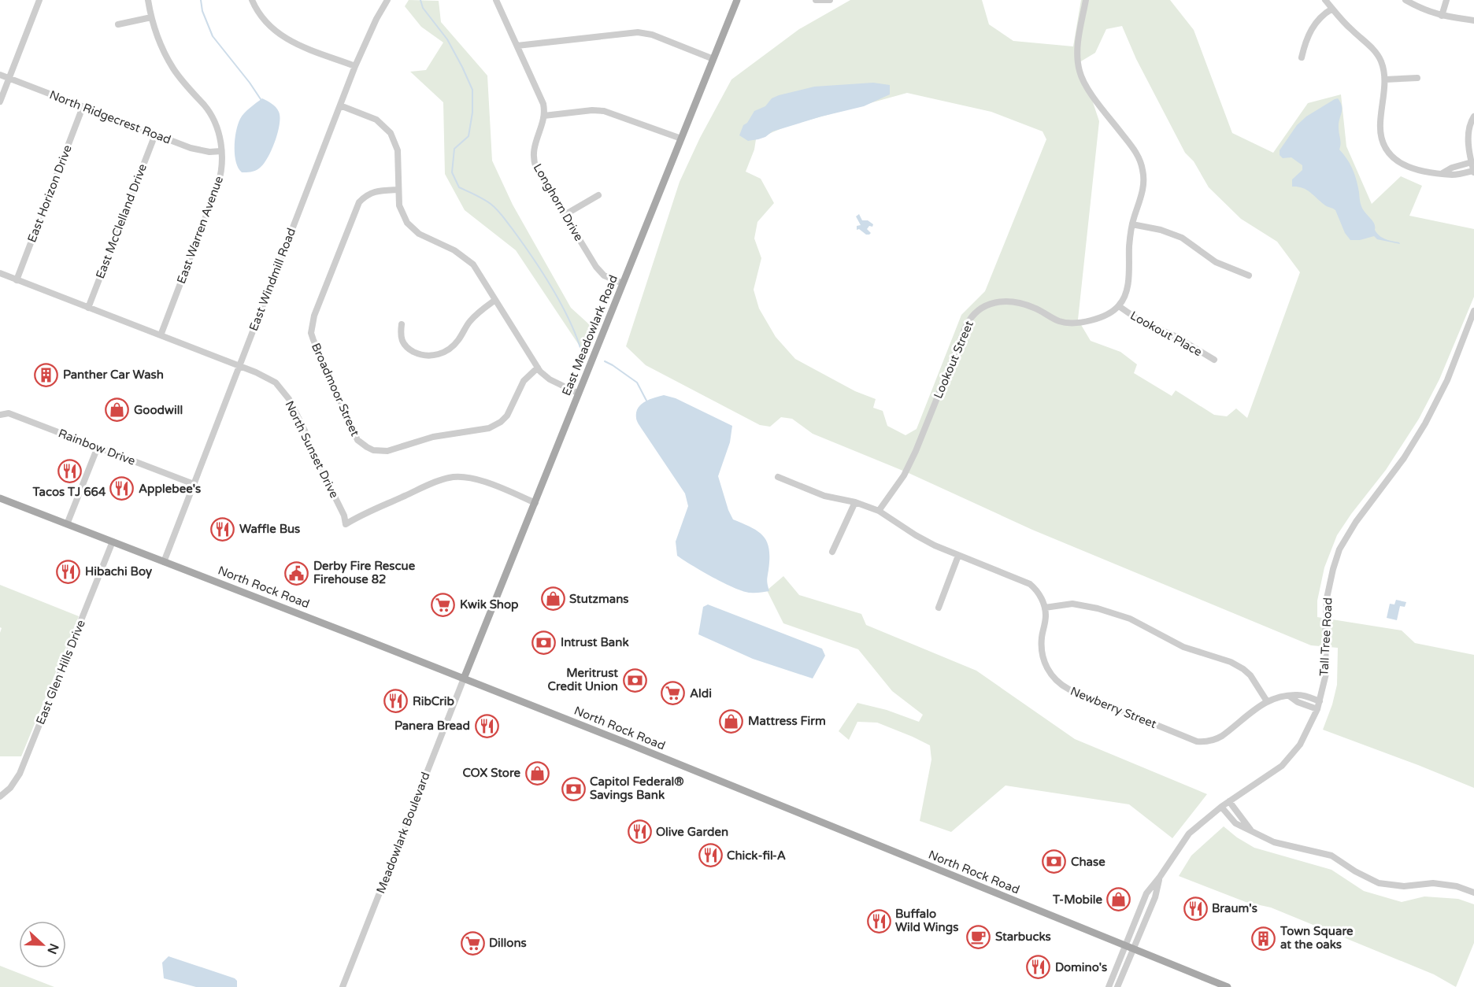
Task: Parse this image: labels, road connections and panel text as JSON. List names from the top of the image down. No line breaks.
{"streets":{"main road":["East Meadowlark Road","North Rock Road"],"street":["North Ridgecrest Road","East Horizon Drive","Longhorn Drive","East McClelland Drive","East Warren Avenue","East Windmill Road","Lookout Place","Lookout Street","Broadmoor Street","Rainbow Drive","North Sunset Drive","Tall Tree Road","East Glen Hills Drive","Newberry Street","Meadowlark Boulevard"]},"crossings":[["North Ridgecrest Road","East Horizon Drive"],["North Ridgecrest Road","East McClelland Drive"],["North Ridgecrest Road","East Warren Avenue"],["East Horizon Drive","North Sunset Drive"],["Longhorn Drive","East Meadowlark Road"],["East McClelland Drive","North Sunset Drive"],["East Warren Avenue","North Sunset Drive"],["East Windmill Road","Rainbow Drive"],["East Windmill Road","North Sunset Drive"],["East Windmill Road","North Rock Road"],["Lookout Place","Lookout Street"],["East Meadowlark Road","North Sunset Drive"],["East Meadowlark Road","North Rock Road"],["East Meadowlark Road","Meadowlark Boulevard"],["North Rock Road","Tall Tree Road"],["North Rock Road","East Glen Hills Drive"],["North Rock Road","Meadowlark Boulevard"],["Tall Tree Road","Newberry Street"]],"places":{"building":["Panther Car Wash","Town Square at the oaks"],"shop":["Goodwill","Stutzmans","Mattress Firm","COX Store","T-Mobile"],"restaurant":["Tacos TJ 664","Applebee's","Waffle Bus","Hibachi Boy","RibCrib","Panera Bread","Olive Garden","Chick-fil-A","Braum's","Buffalo Wild Wings","Domino's"],"public building":["Derby Fire Rescue Firehouse 82"],"supermarket":["Kwik Shop","Aldi","Dillons"],"bank":["Intrust Bank","Meritrust Credit Union","Capitol Federal® Savings Bank","Chase"],"cafe":["Starbucks"]},"north":"right"}
